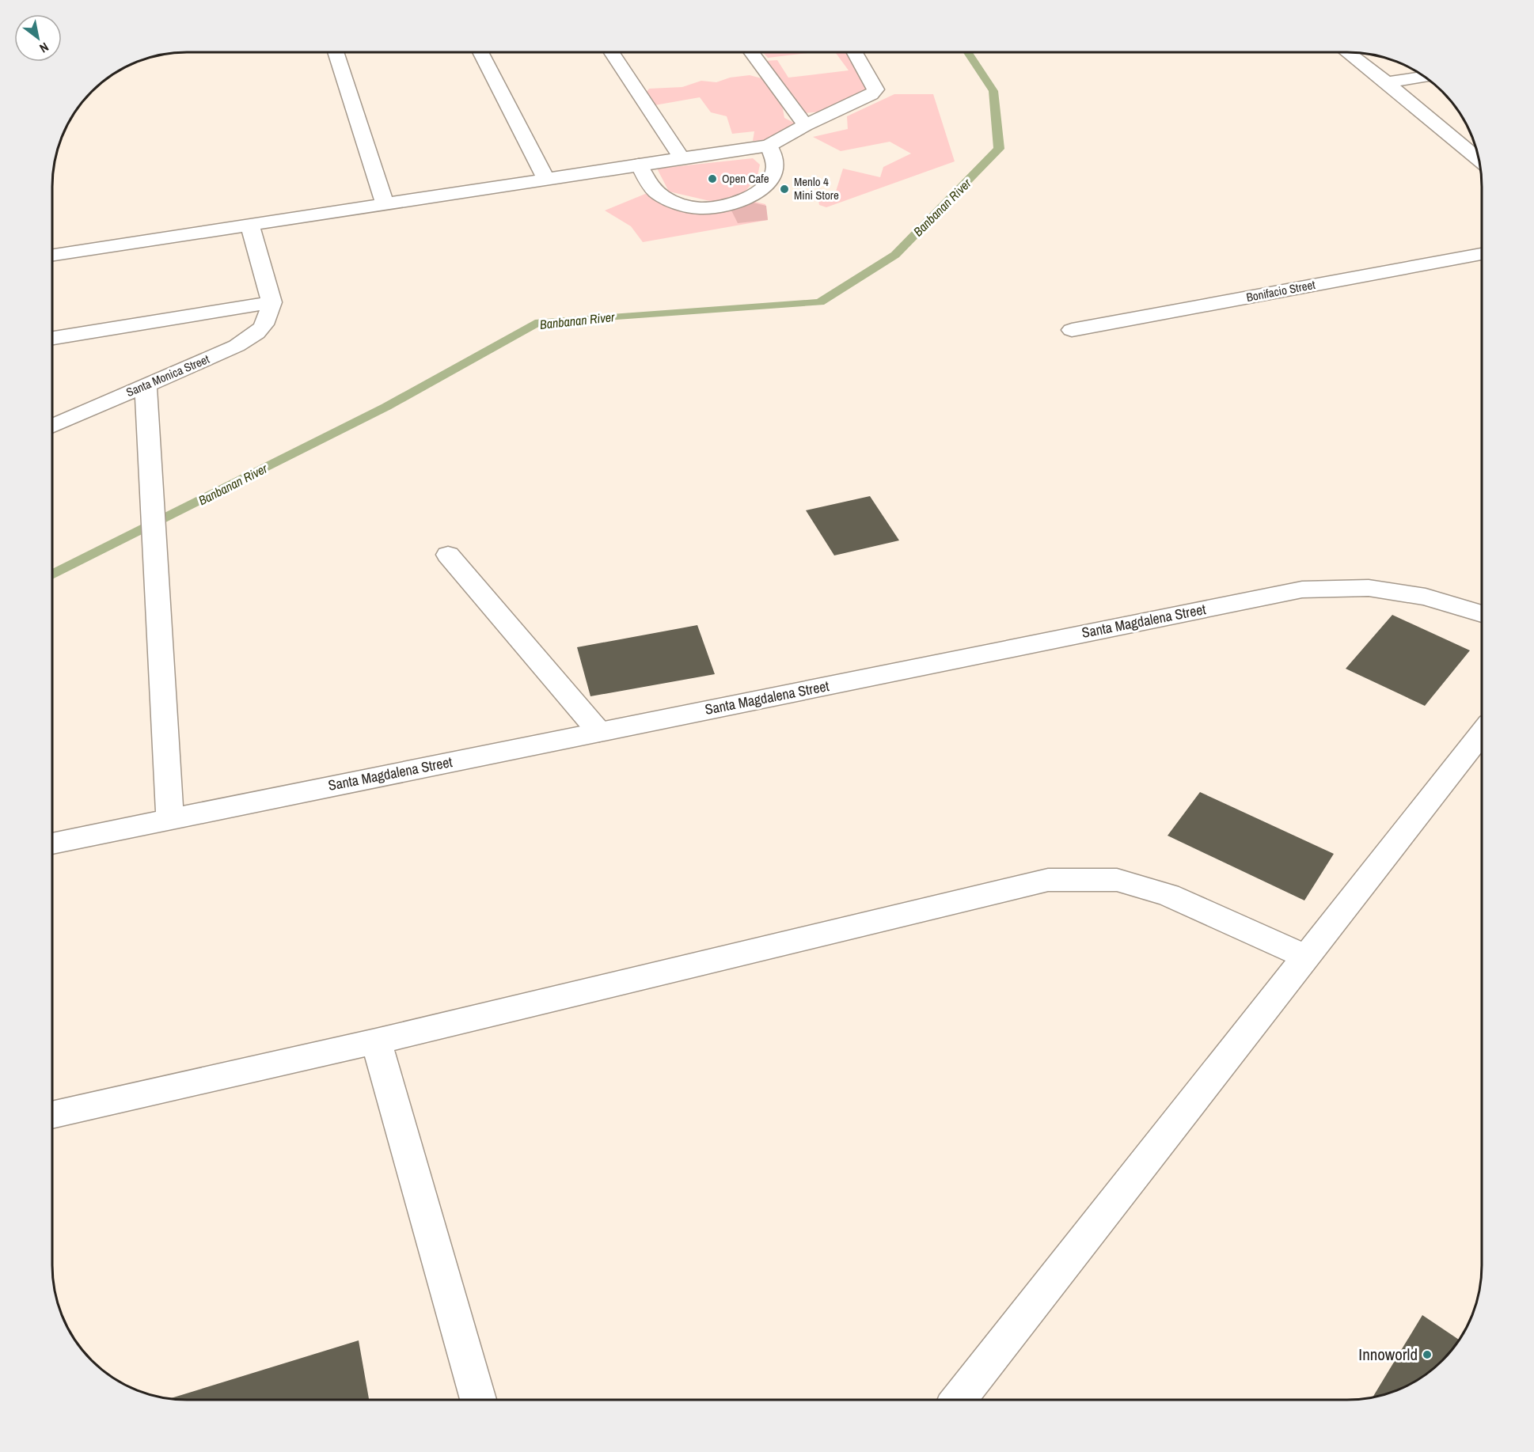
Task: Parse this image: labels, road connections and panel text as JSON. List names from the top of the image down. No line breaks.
{"streets":{"street":["Bonifacio Street","Santa Monica Street","Santa Magdalena Street"]},"water":["Banbanan River"],"places":["Open Cafe","Menlo 4 Mini Store","Innoworld"],"north":"bottom right"}
